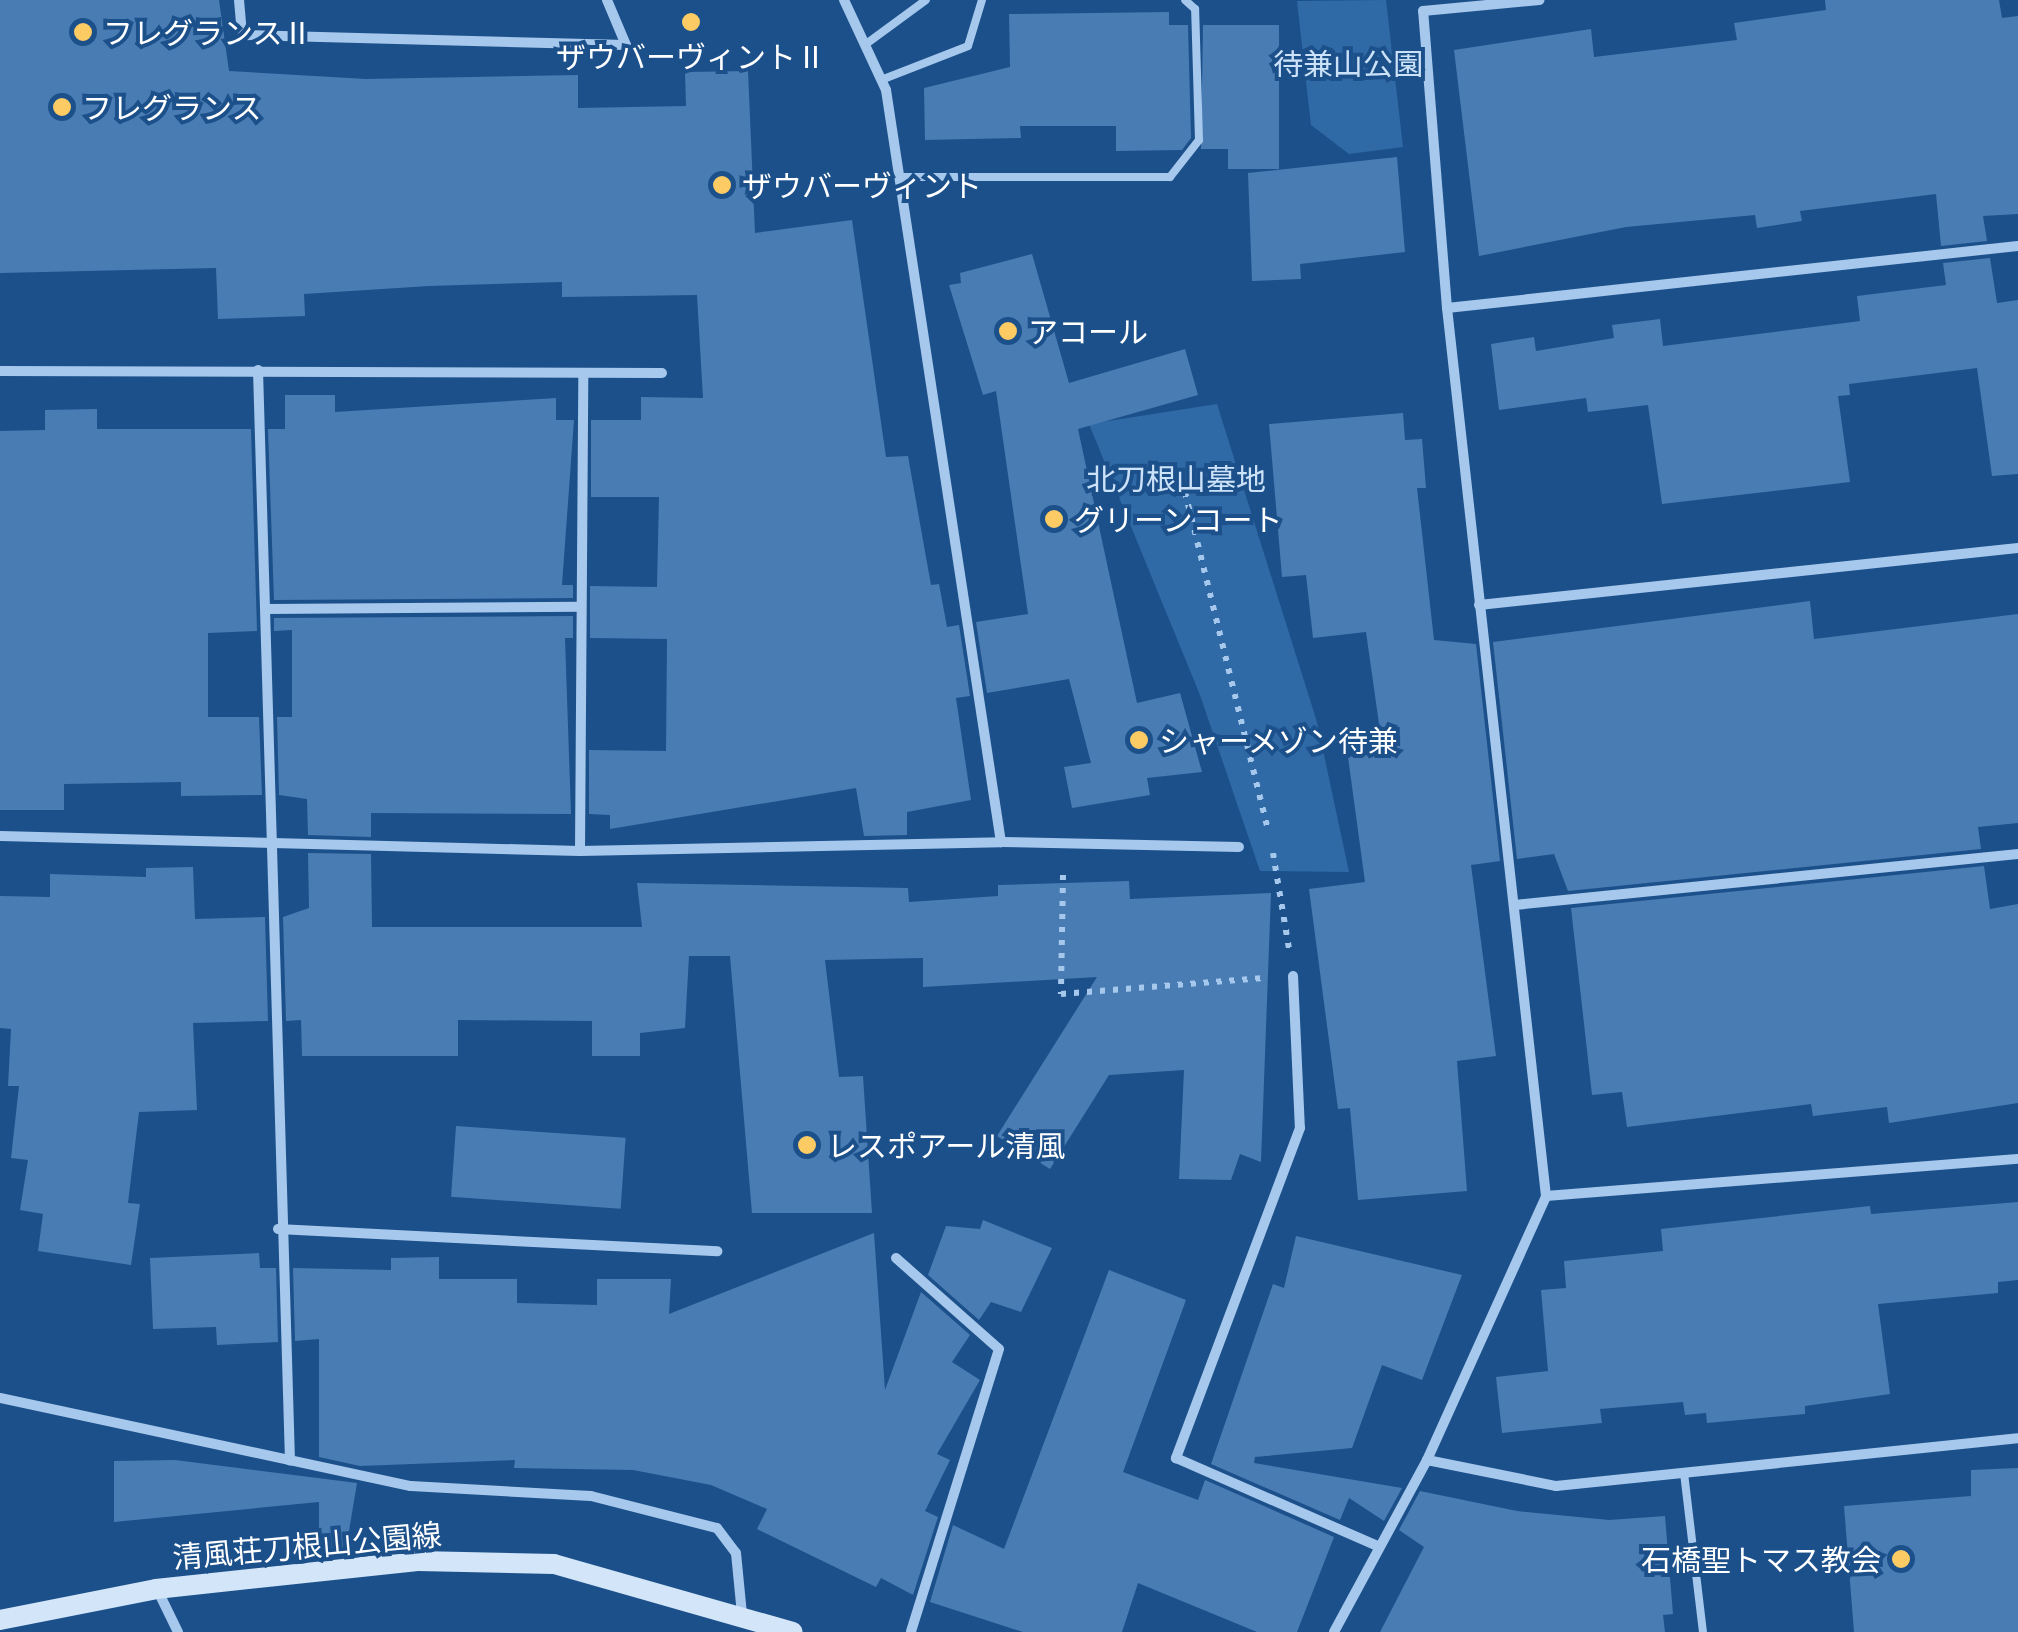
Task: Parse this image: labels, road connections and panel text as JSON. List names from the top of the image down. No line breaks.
{"streets":{"street":["清風荘刀根山公園線"]},"parks":["待兼山公園","北刀根山墓地"],"places":["ザウバーヴィントⅡ","フレグランスⅡ","フレグランス","ザウバーヴィント","アコール","グリーンコート","シャーメゾン待兼","レスポアール清風","石橋聖トマス教会"]}
